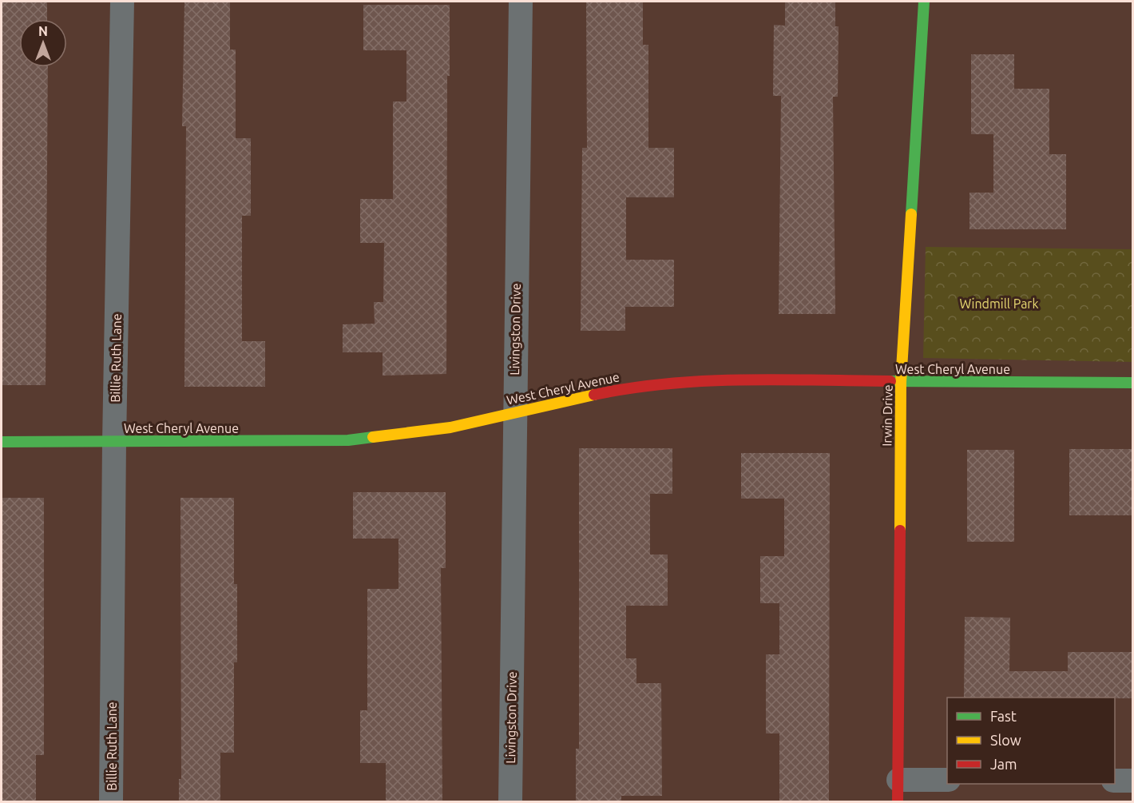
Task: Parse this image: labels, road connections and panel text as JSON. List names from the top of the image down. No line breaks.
{"streets":{"street":["Livingston Drive","Billie Ruth Lane","West Cheryl Avenue","Irwin Drive"]},"crossings":[["Livingston Drive","West Cheryl Avenue"],["Billie Ruth Lane","West Cheryl Avenue"],["West Cheryl Avenue","Irwin Drive"]],"parks":["Windmill Park"],"legend":["Fast","Slow","Jam"],"north":"top"}
